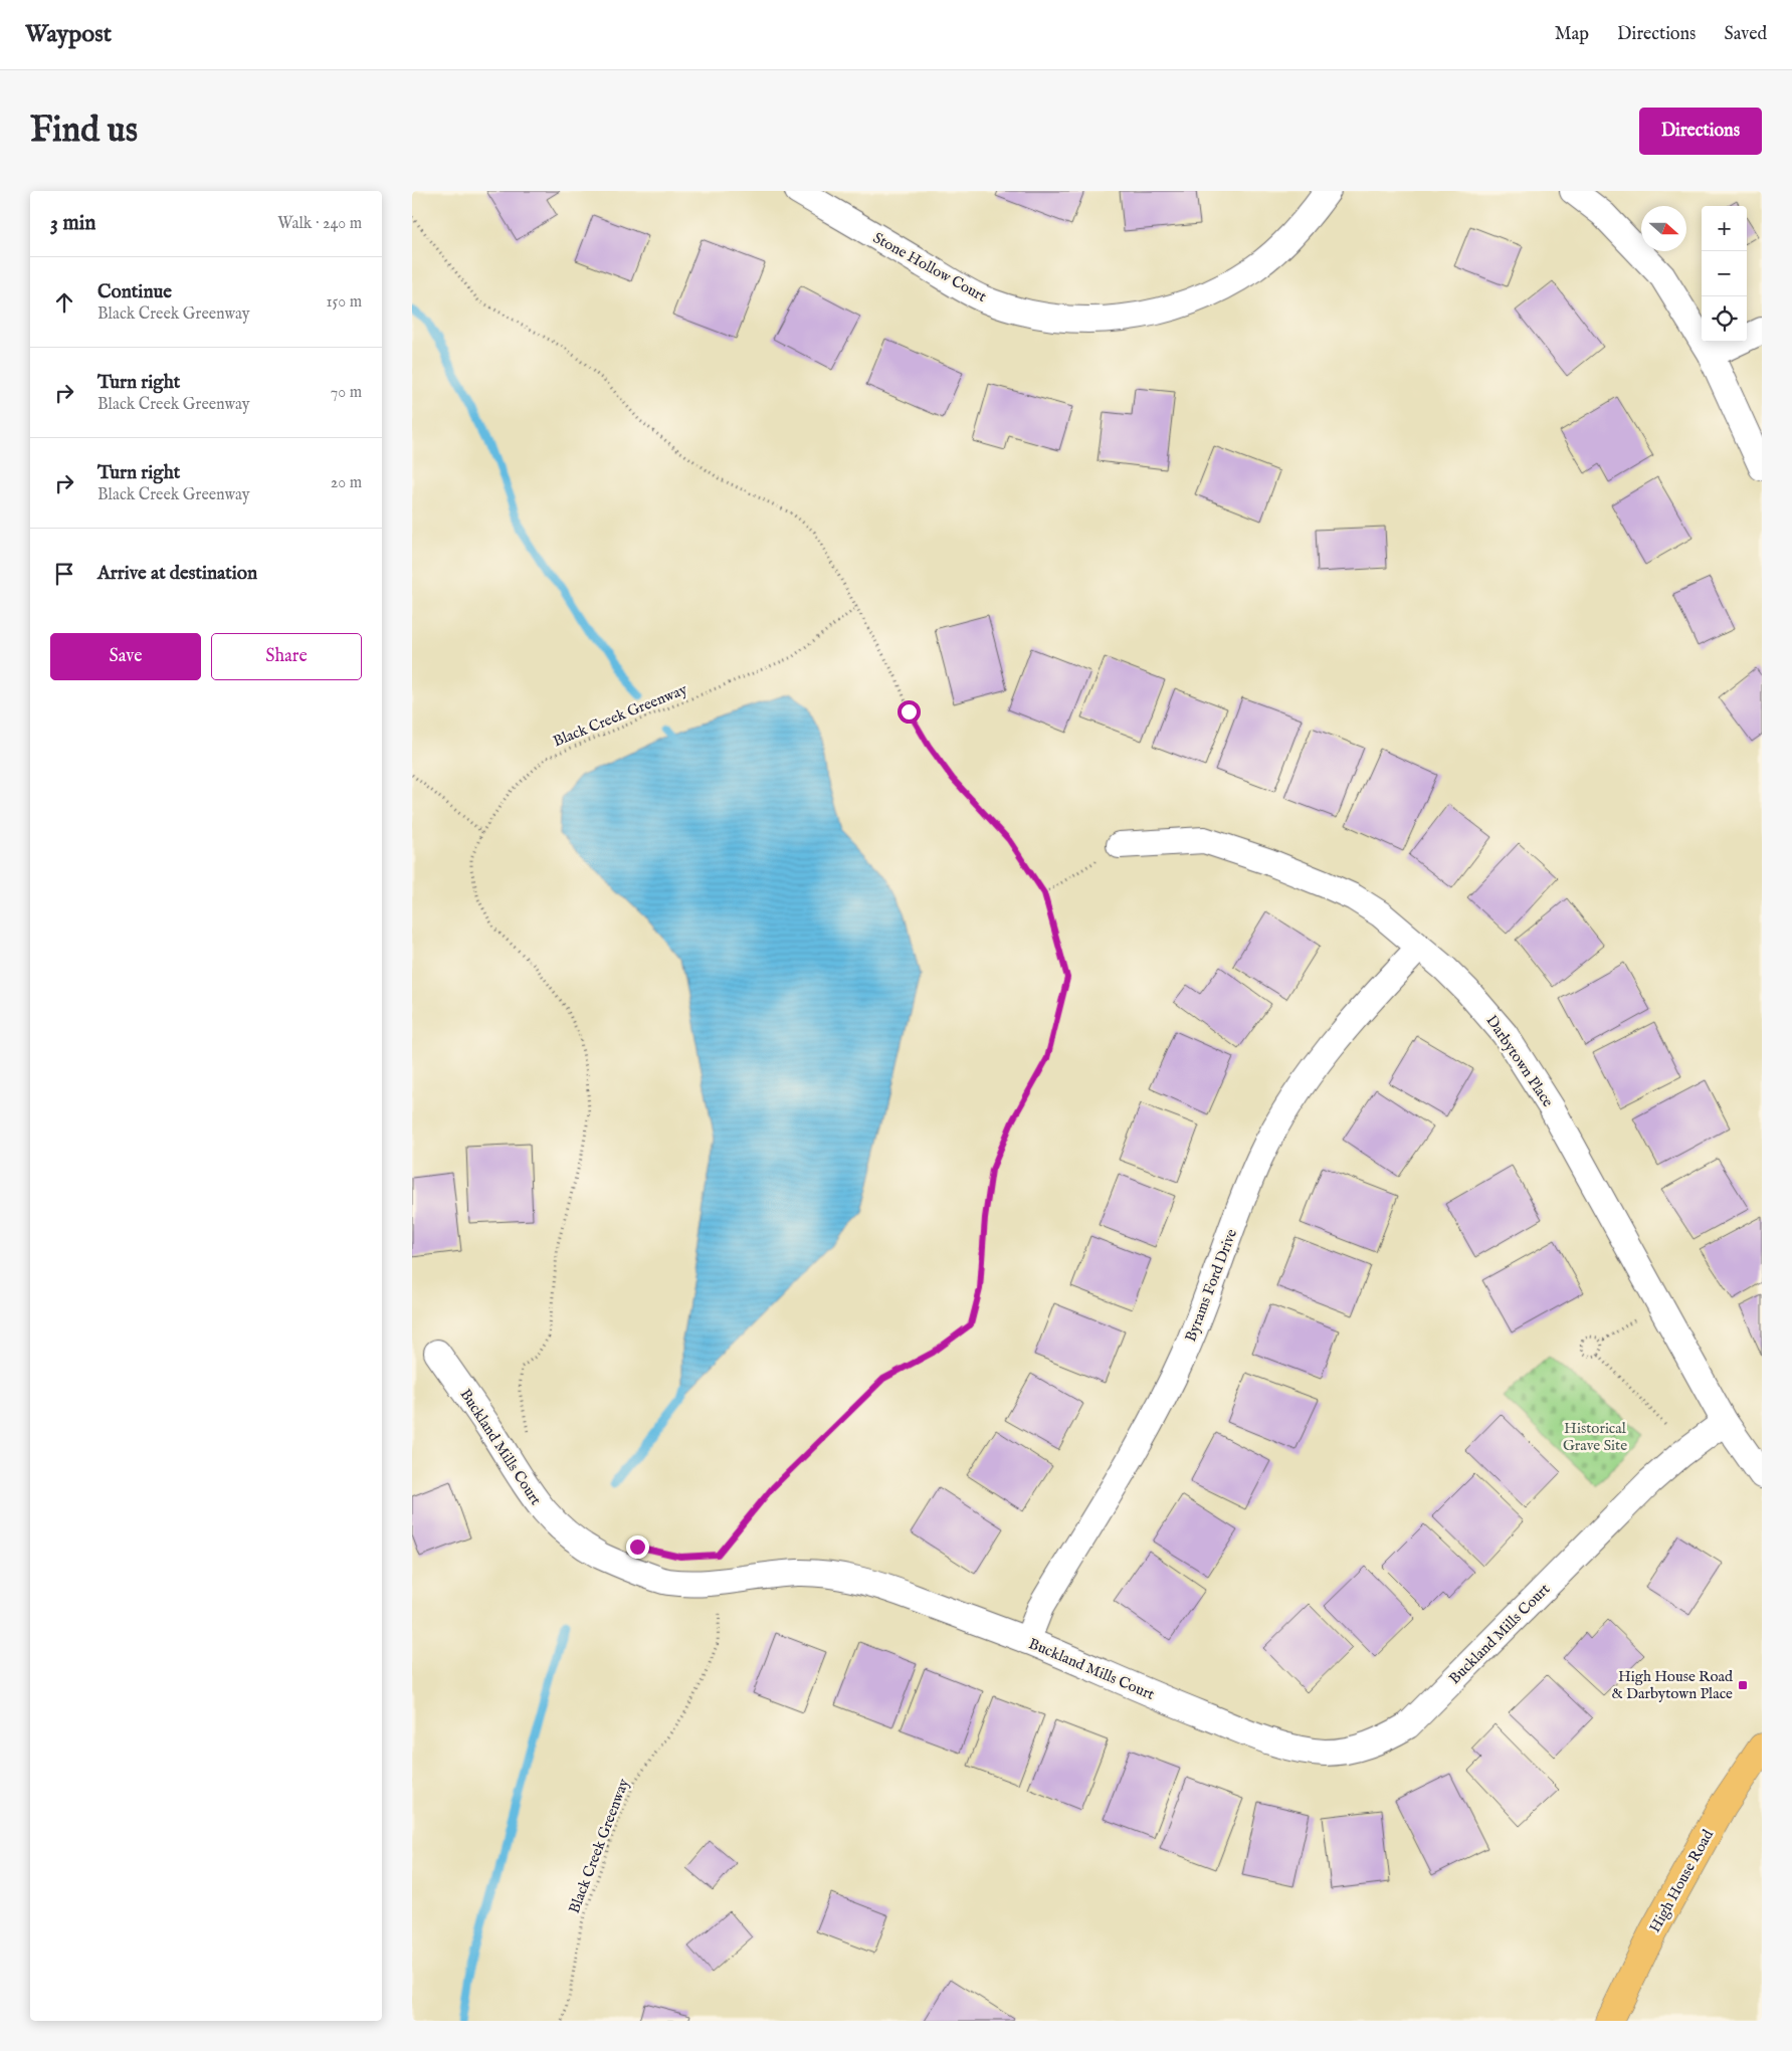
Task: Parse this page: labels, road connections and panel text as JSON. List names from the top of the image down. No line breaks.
{"streets":{"main road":["High House Road"],"street":["Stone Hollow Court","Darbytown Place","Byrams Ford Drive","Buckland Mills Court"],"path":["Black Creek Greenway"]},"crossings":[["Darbytown Place","Byrams Ford Drive"],["Darbytown Place","Buckland Mills Court"],["Byrams Ford Drive","Buckland Mills Court"]],"parks":["Historical Grave Site"],"places":{"transit":["High House Road & Darbytown Place"]},"north":"right","page":{"header":"Waypost","nav":["Map","Directions","Saved"],"buttons":["Directions",["Save","Share"]],"title":"Find us","heading":["3 min","Walk · 240 m"],"map_buttons":["+","−"],"list":[["Continue","Black Creek Greenway","150 m"],["Turn right","Black Creek Greenway","70 m"],["Turn right","Black Creek Greenway","20 m"],"Arrive at destination"]}}
